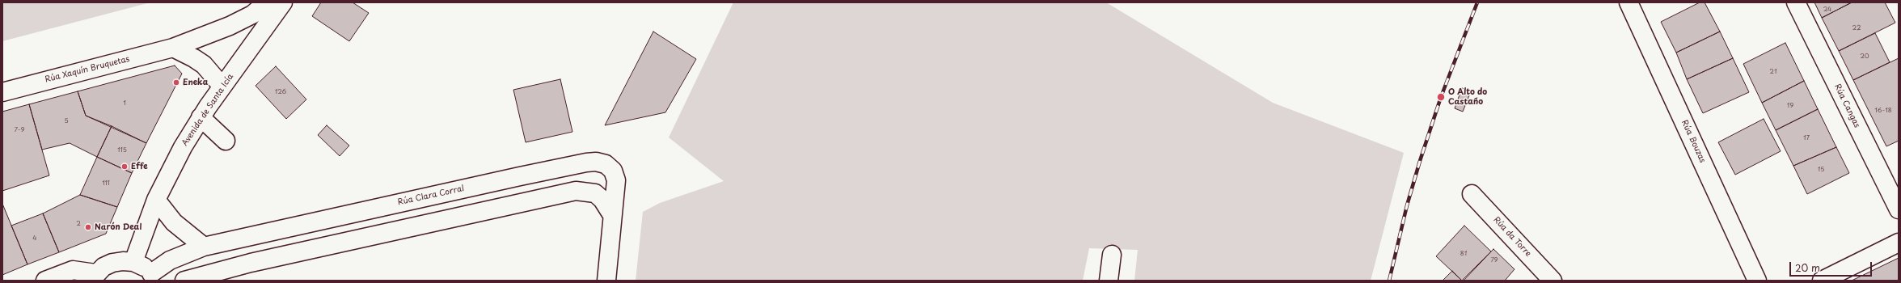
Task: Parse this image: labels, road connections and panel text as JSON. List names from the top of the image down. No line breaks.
{"streets":{"street":["Rúa Xaquín Bruquetas","Rúa Cangas","Avenida de Santa Icía","Rúa Bouzas","Rúa Clara Corral","Rúa da Torre"]},"places":["Eneka","O Alto do Castaño","Effe","Narón Deal"],"house_numbers":["24","22","20","21","126","1","19","16-18","5","7-9","17","115","15","111","2","4","81","79"],"scale_bar":"20 m"}
